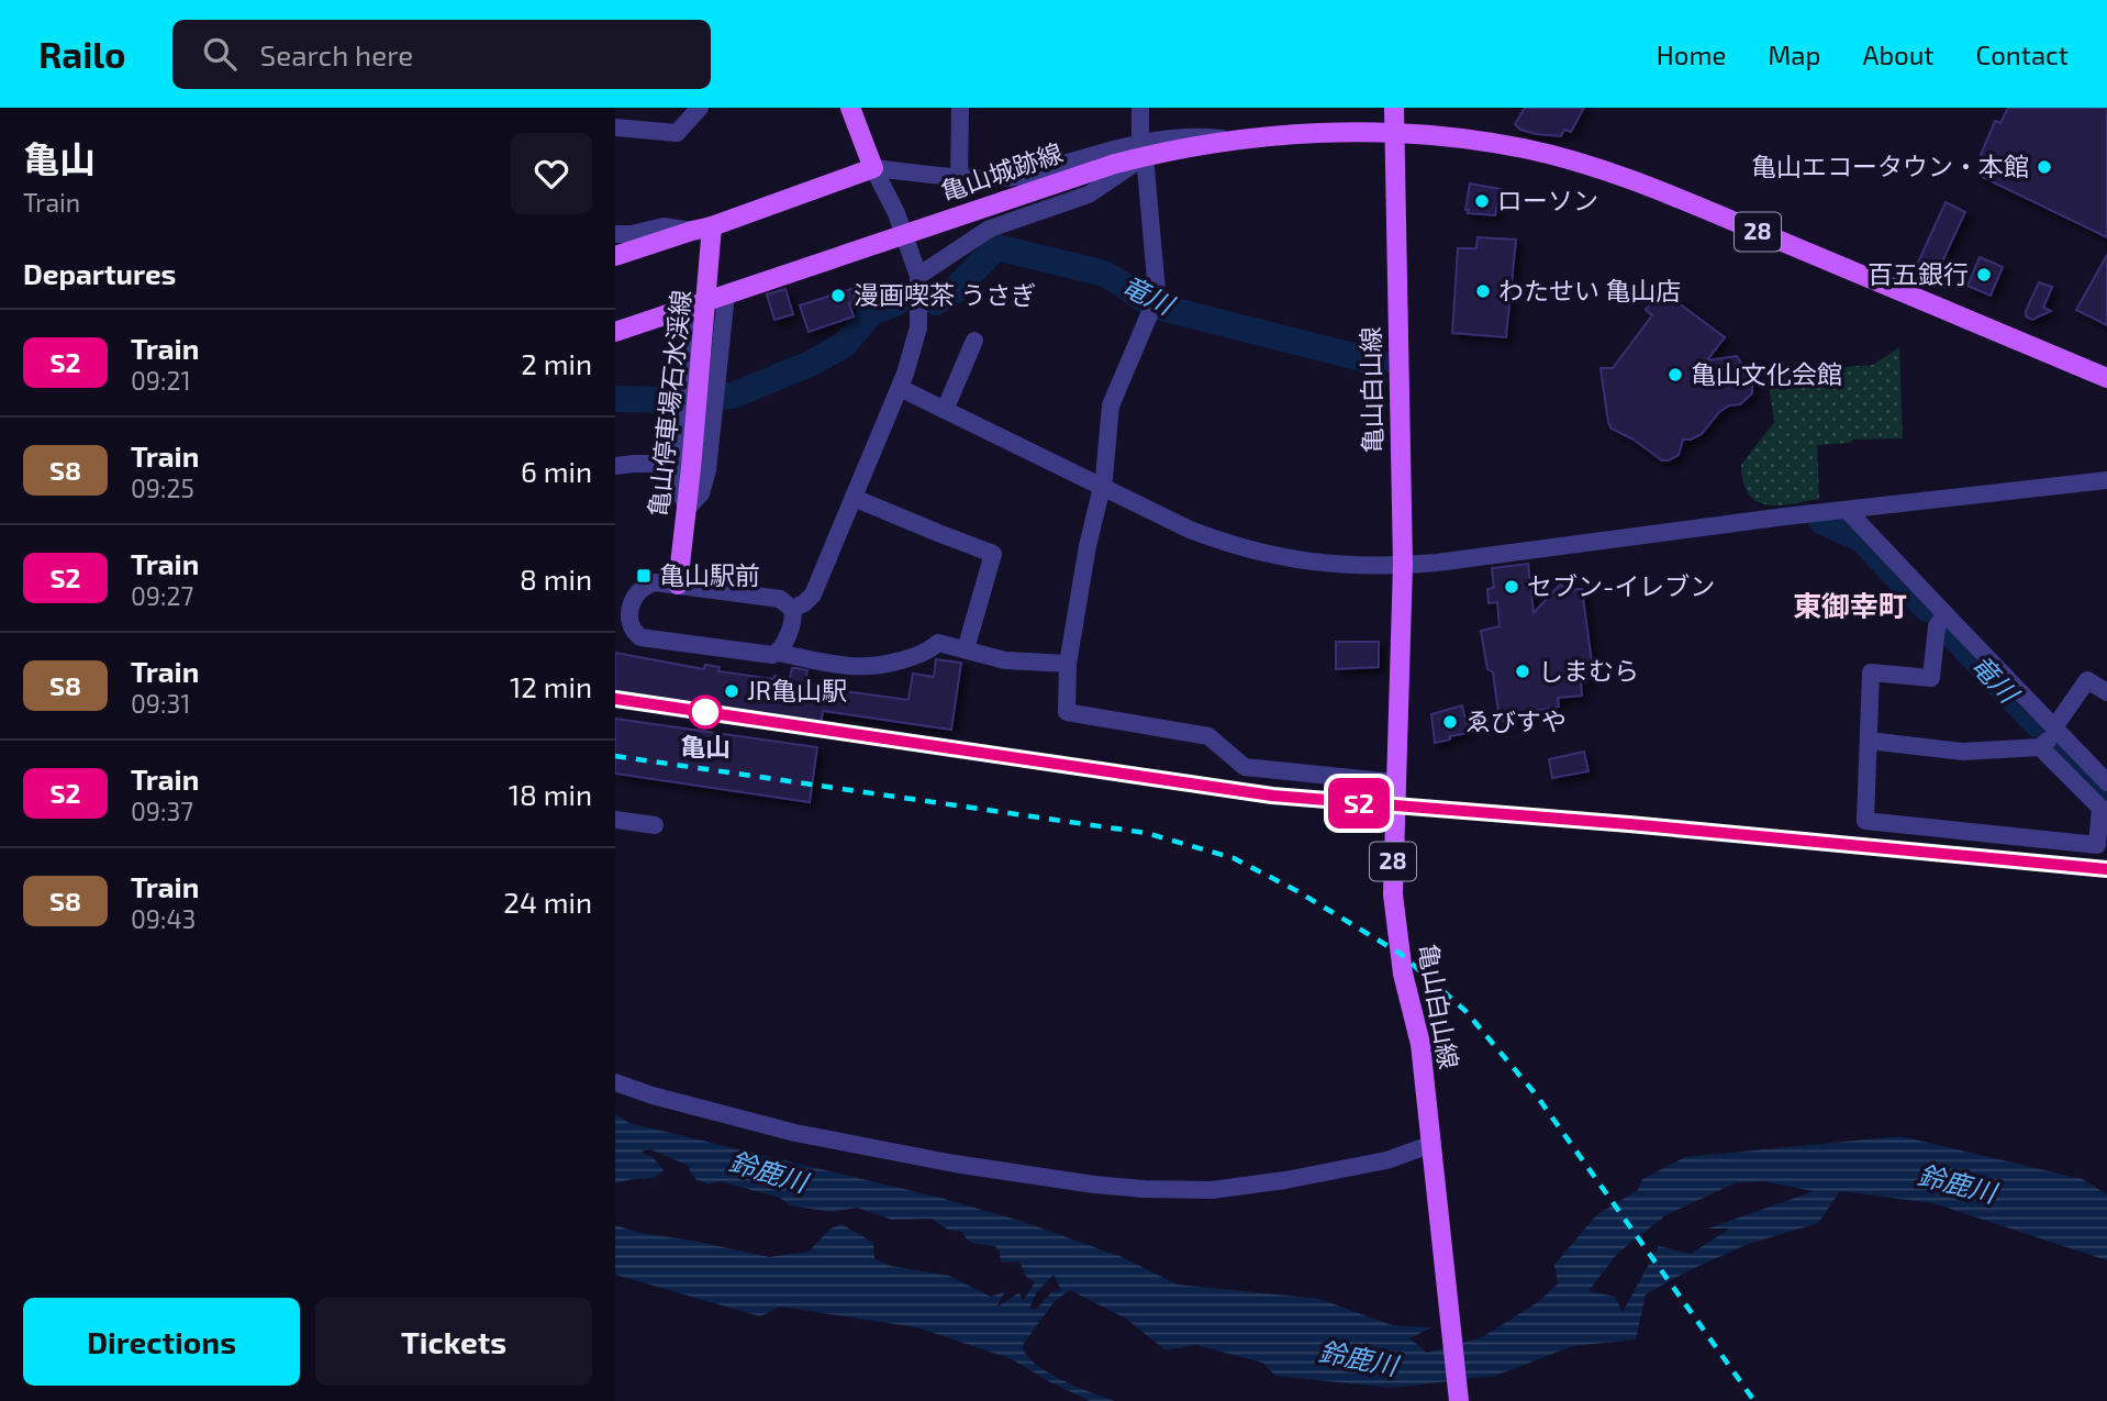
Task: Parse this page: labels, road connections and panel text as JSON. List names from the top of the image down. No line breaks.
{"streets":{"main road":["亀山城跡線","28","亀山白山線","亀山停車場石水渓線"]},"crossings":[["亀山城跡線","28"],["亀山城跡線","亀山白山線"],["28","亀山白山線"]],"districts":["東御幸町"],"water":["竜川","鈴鹿川"],"places":{"other":["亀山エコータウン・本館","ローソン","百五銀行","わたせい 亀山店","漫画喫茶 うさぎ","亀山文化会館","セブン-イレブン","しまむら","JR亀山駅","亀山","ゑびすや"],"transit":["亀山駅前"]},"page":{"header":"Railo","search":"Search here","nav":["Home","Map","About","Contact"],"heading":[["亀山","Train"],"Departures"],"on_map":"S2","list":[{"mark":"S2","name":"Train","note":"09:21","value":"2 min"},{"mark":"S8","name":"Train","note":"09:25","value":"6 min"},{"mark":"S2","name":"Train","note":"09:27","value":"8 min"},{"mark":"S8","name":"Train","note":"09:31","value":"12 min"},{"mark":"S2","name":"Train","note":"09:37","value":"18 min"},{"mark":"S8","name":"Train","note":"09:43","value":"24 min"}],"buttons":["Directions","Tickets"]}}
